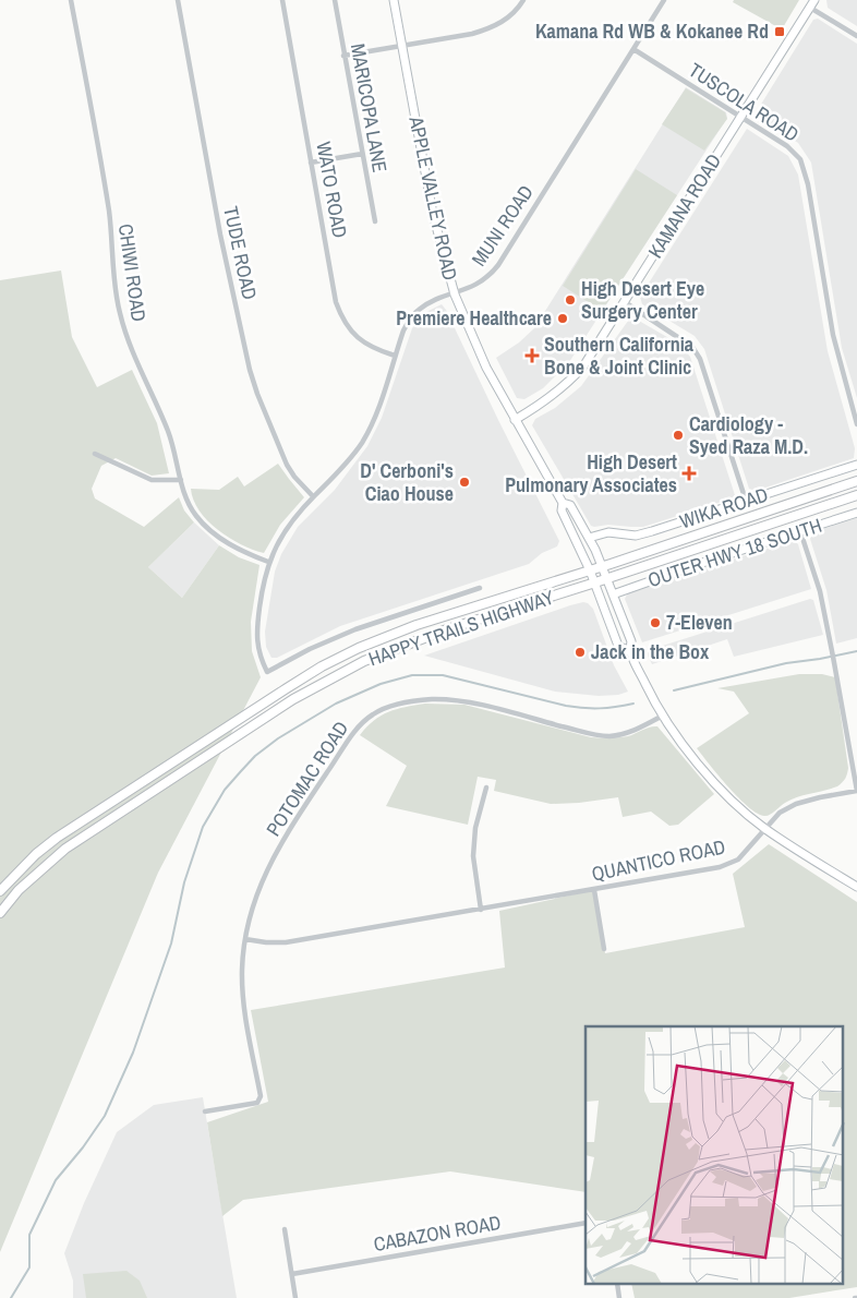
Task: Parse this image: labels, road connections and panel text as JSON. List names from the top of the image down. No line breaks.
{"streets":{"main road":["HAPPY TRAILS HIGHWAY"],"street":["TUSCOLA ROAD","MARICOPA LANE","WATO ROAD","APPLE VALLEY ROAD","KAMANA ROAD","MUNI ROAD","TUDE ROAD","CHIWI ROAD","WIKA ROAD","OUTER HWY 18 SOUTH","POTOMAC ROAD","QUANTICO ROAD","CABAZON ROAD"]},"crossings":[["TUSCOLA ROAD","KAMANA ROAD"],["TUSCOLA ROAD","MUNI ROAD"],["WATO ROAD","MUNI ROAD"],["APPLE VALLEY ROAD","KAMANA ROAD"],["APPLE VALLEY ROAD","MUNI ROAD"],["APPLE VALLEY ROAD","WIKA ROAD"],["APPLE VALLEY ROAD","OUTER HWY 18 SOUTH"],["APPLE VALLEY ROAD","HAPPY TRAILS HIGHWAY"],["APPLE VALLEY ROAD","POTOMAC ROAD"],["APPLE VALLEY ROAD","QUANTICO ROAD"],["MUNI ROAD","TUDE ROAD"],["MUNI ROAD","CHIWI ROAD"],["OUTER HWY 18 SOUTH","QUANTICO ROAD"],["POTOMAC ROAD","QUANTICO ROAD"]],"places":{"transit":["Kamana Rd WB & Kokanee Rd"],"other":["High Desert Eye Surgery Center","Premiere Healthcare","Cardiology - Syed Raza M.D.","D' Cerboni's Ciao House","7-Eleven","Jack in the Box"],"health":["Southern California Bone & Joint Clinic","High Desert Pulmonary Associates"]}}
